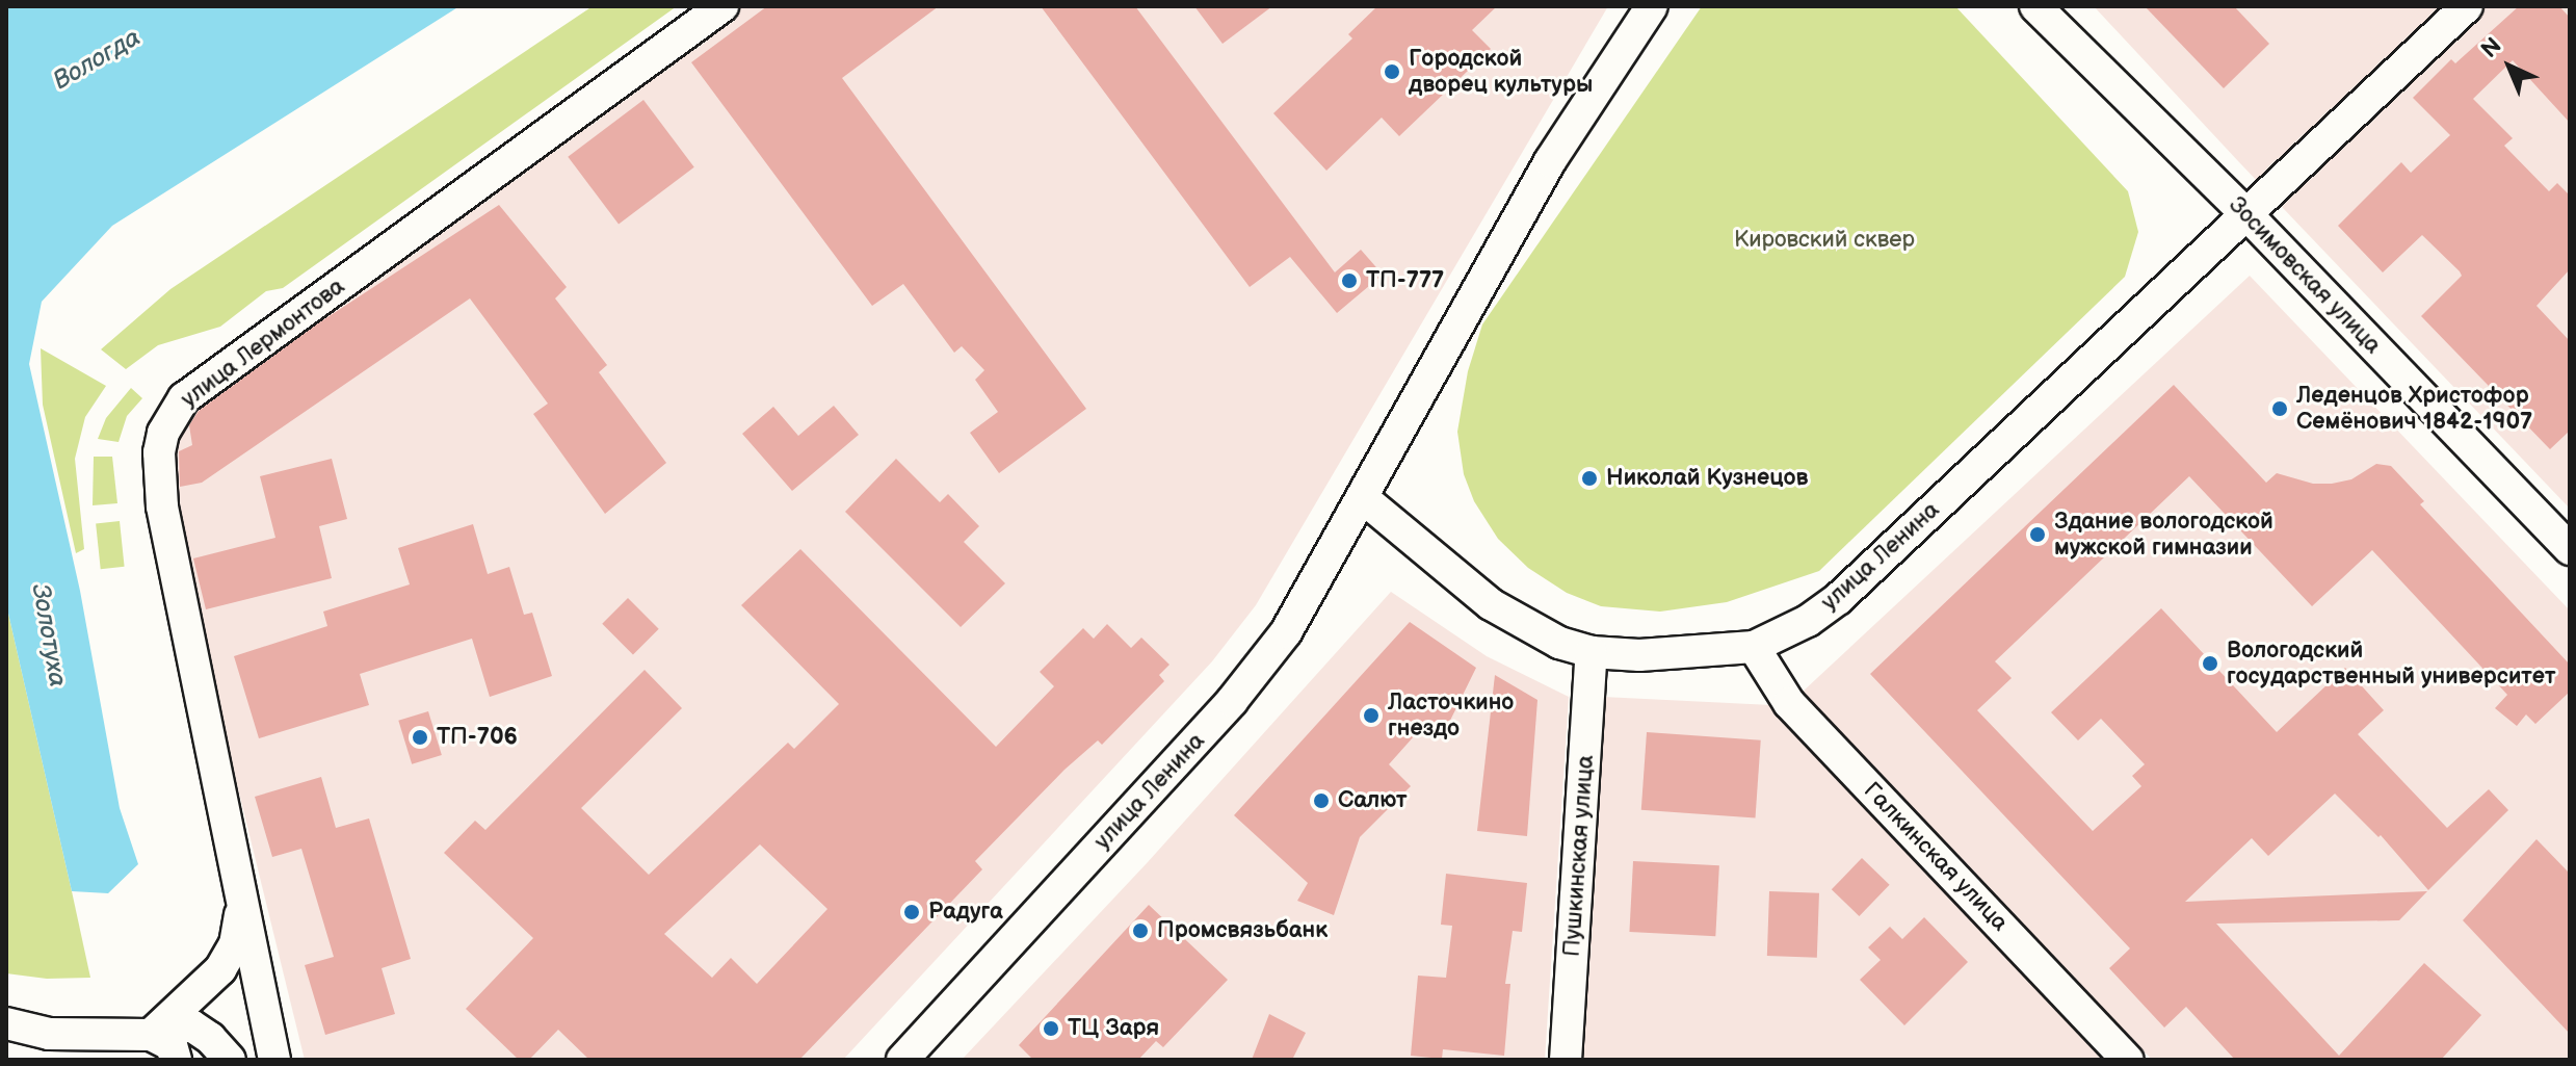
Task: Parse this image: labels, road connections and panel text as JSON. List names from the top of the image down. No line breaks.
{"streets":{"street":["Зосимовская улица","улица Лермонтова","улица Ленина","Пушкинская улица","Галкинская улица"]},"crossings":[["Зосимовская улица","улица Ленина"],["улица Ленина","Пушкинская улица"],["улица Ленина","Галкинская улица"]],"water":["Вологда","Золотуха"],"parks":["Кировский сквер"],"places":["Городской дворец культуры","ТП-777","Леденцов Христофор Семёнович 1842-1907","Николай Кузнецов","Здание вологодской мужской гимназии","Вологодский государственный университет","Ласточкино гнездо","ТП-706","Салют","Радуга","Промсвязьбанк","ТЦ Заря"],"north":"top left"}
